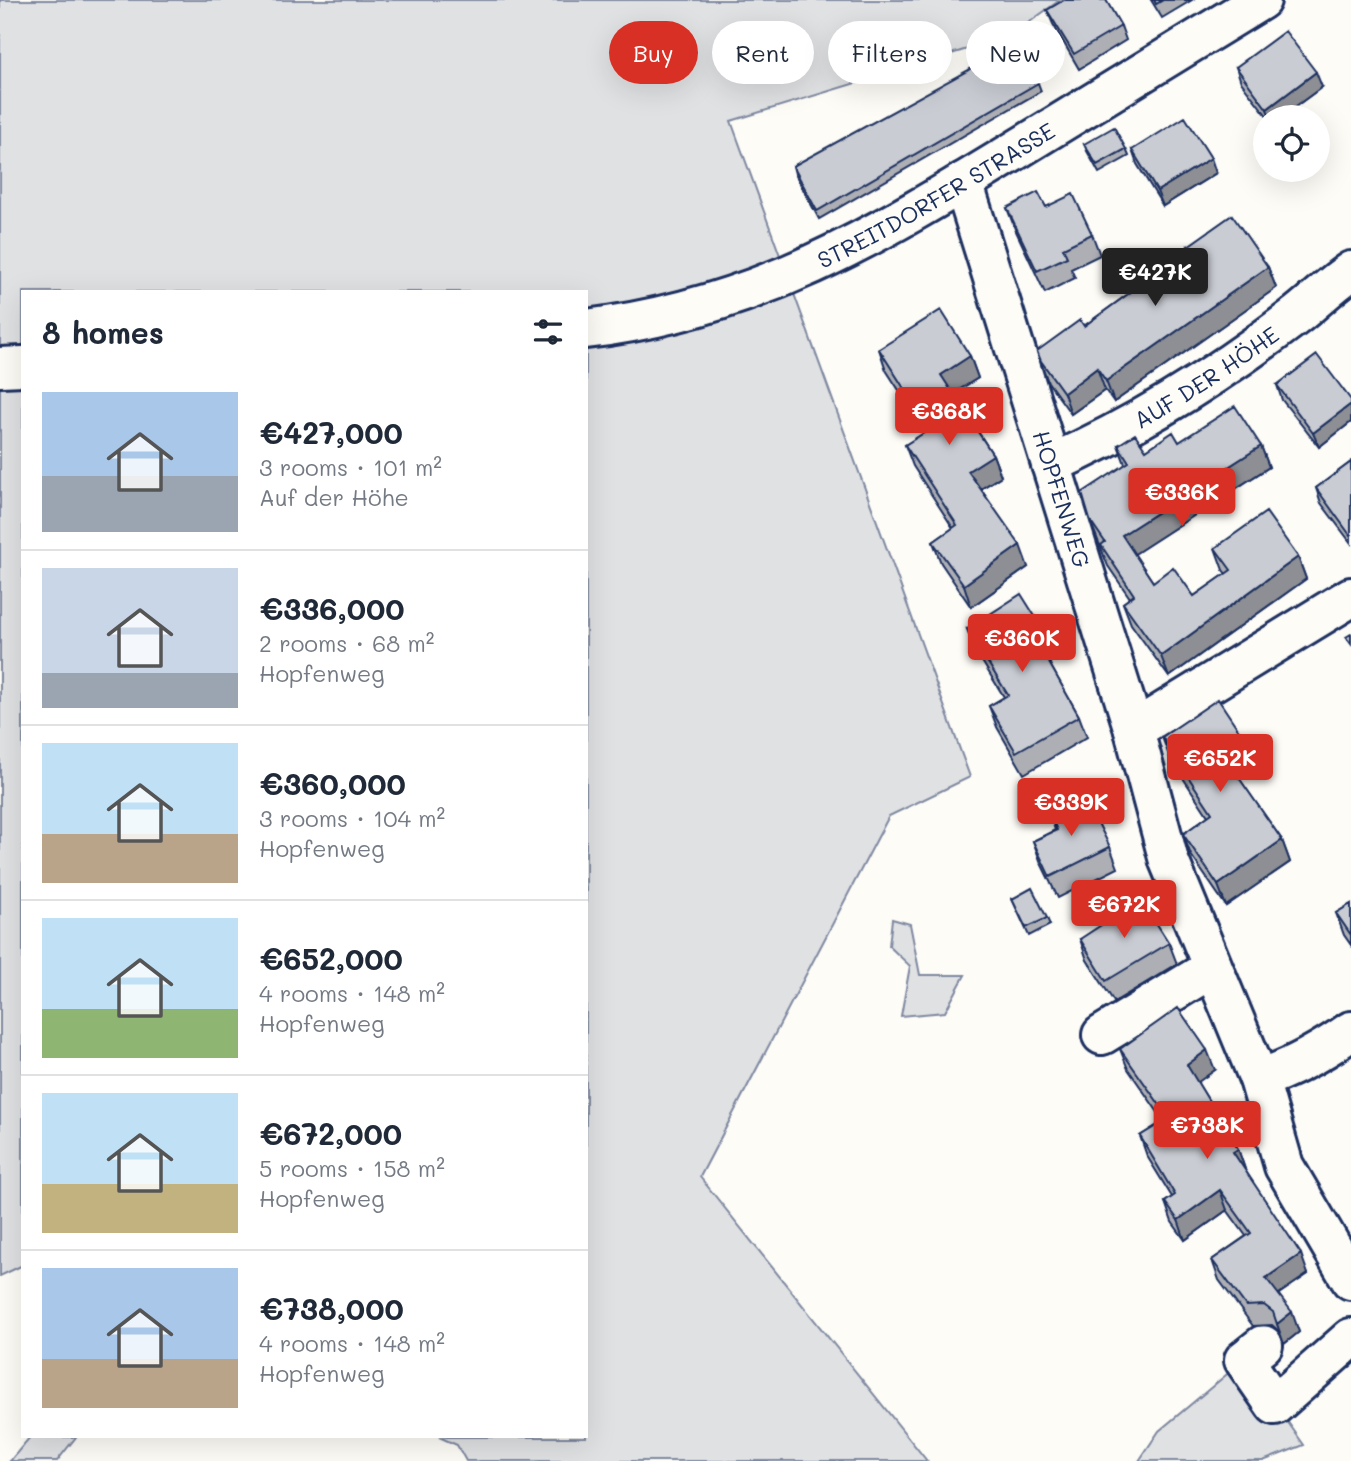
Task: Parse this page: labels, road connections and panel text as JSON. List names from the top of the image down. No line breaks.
{"streets":{"street":["STREITDORFER STRASSE","AUF DER HÖHE","HOPFENWEG"]},"crossings":[["STREITDORFER STRASSE","HOPFENWEG"],["AUF DER HÖHE","HOPFENWEG"]],"page":{"chip":["Buy","Rent","Filters","New"],"price":["€427K","€368K","€336K","€360K","€652K","€339K","€672K","€738K"],"heading":"8 homes","list":[{"name":"€427,000","note":"3 rooms · 101 m² · Auf der Höhe"},{"name":"€336,000","note":"2 rooms · 68 m² · Hopfenweg"},{"name":"€360,000","note":"3 rooms · 104 m² · Hopfenweg"},{"name":"€652,000","note":"4 rooms · 148 m² · Hopfenweg"},{"name":"€672,000","note":"5 rooms · 158 m² · Hopfenweg"},{"name":"€738,000","note":"4 rooms · 148 m² · Hopfenweg"}]}}
